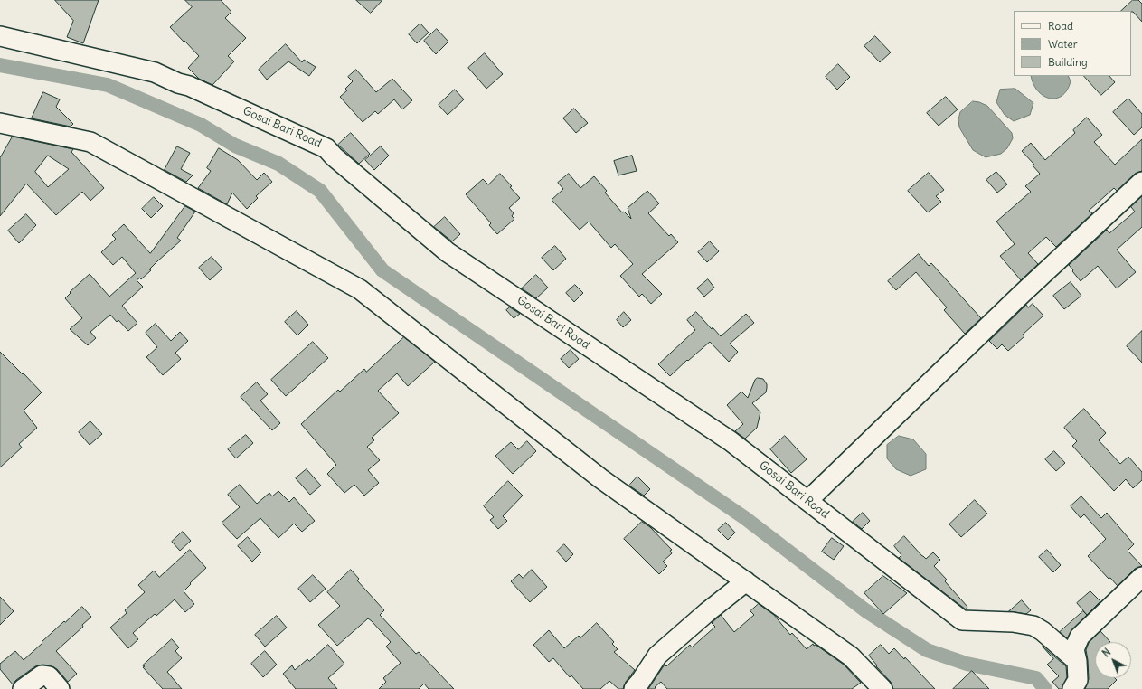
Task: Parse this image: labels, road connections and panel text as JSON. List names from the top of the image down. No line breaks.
{"streets":{"street":["Gosai Bari Road"]},"legend":["Road","Water","Building"],"north":"top left"}
